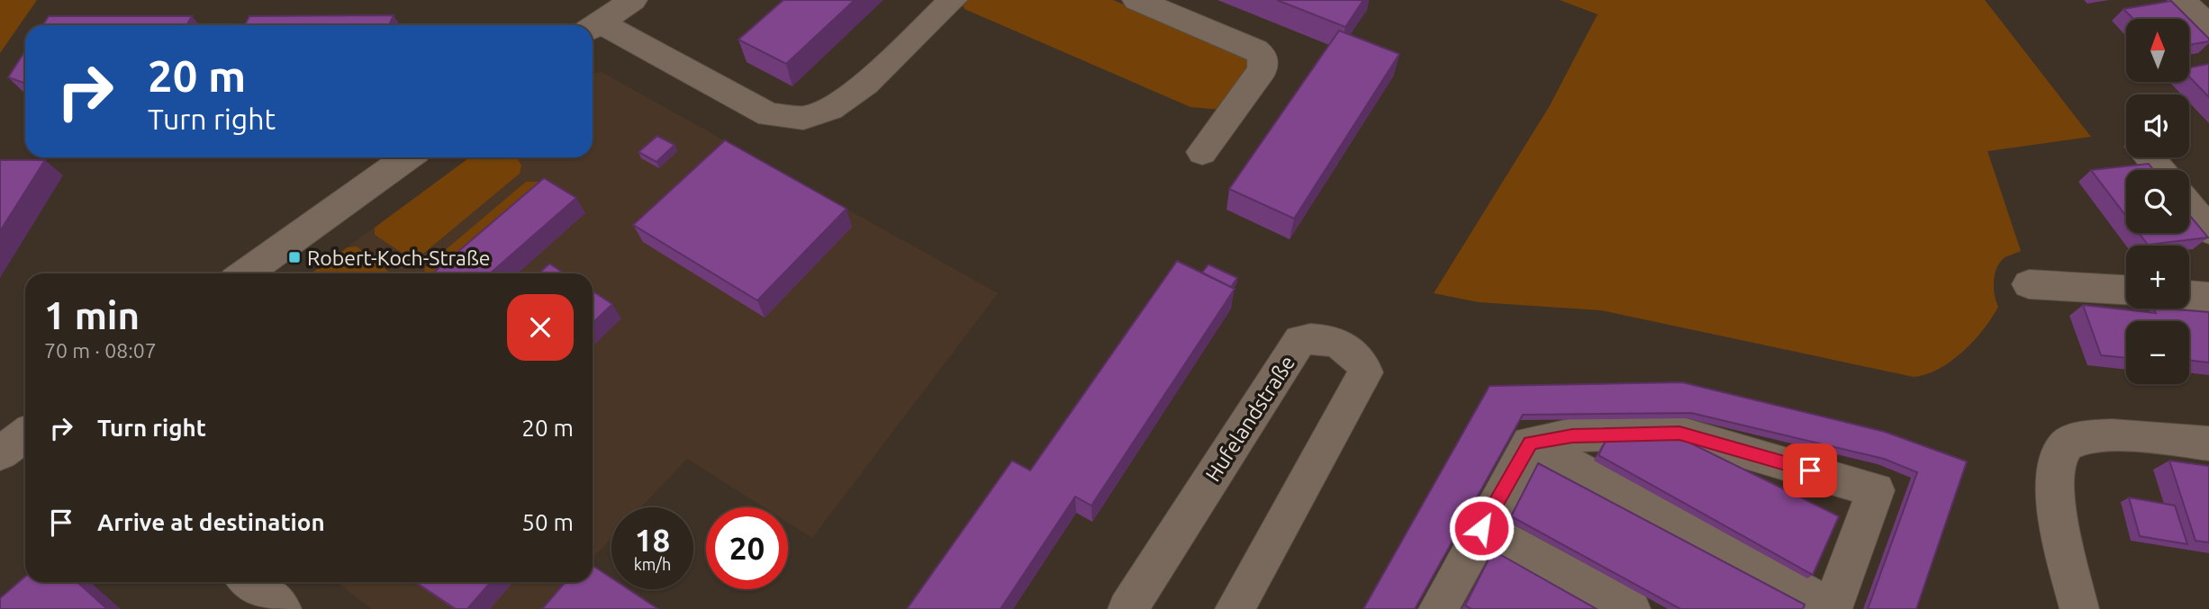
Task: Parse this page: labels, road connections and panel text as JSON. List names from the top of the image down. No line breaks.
{"streets":{"street":["Hufelandstraße"]},"places":{"transit":["Robert-Koch-Straße"]},"north":"top","page":{"map_buttons":["+","−"],"turn":["20 m","Turn right"],"heading":["1 min","70 m · 08:07"],"list":[{"name":"Turn right","value":"20 m"},{"name":"Arrive at destination","value":"50 m"}],"speed":"18 km/h","limit":"20"}}
